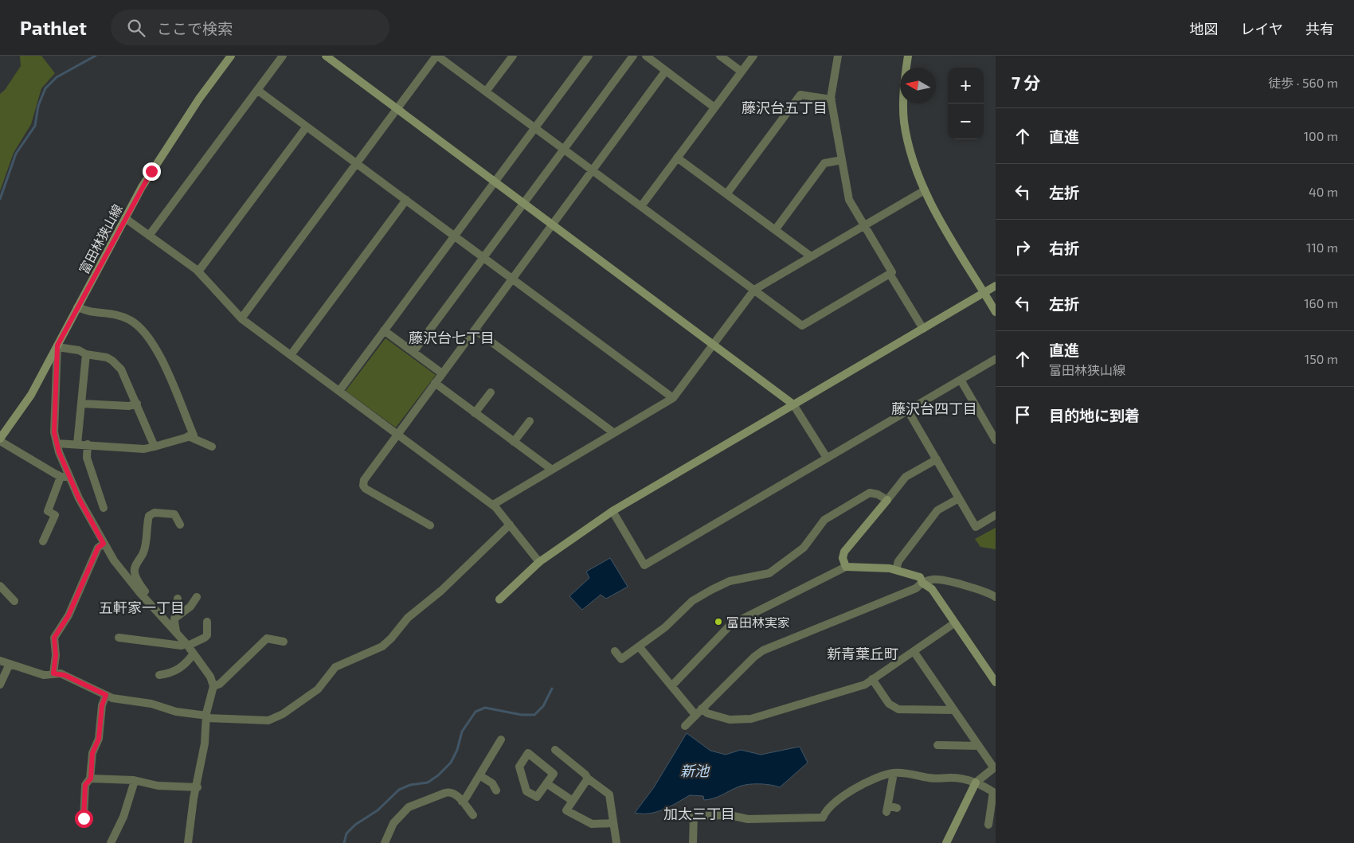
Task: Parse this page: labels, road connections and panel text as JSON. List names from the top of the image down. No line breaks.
{"streets":{"street":["富田林狭山線"]},"districts":["藤沢台五丁目","藤沢台七丁目","藤沢台四丁目","五軒家一丁目","新青葉丘町","加太三丁目"],"water":["新池"],"places":["富田林実家"],"north":"left","page":{"header":"Pathlet","search":"ここで検索","nav":["地図","レイヤ","共有"],"heading":["7 分","徒歩 · 560 m"],"map_buttons":["+","−"],"list":[["直進","100 m"],["左折","40 m"],["右折","110 m"],["左折","160 m"],["直進","富田林狭山線","150 m"],"目的地に到着"]}}
